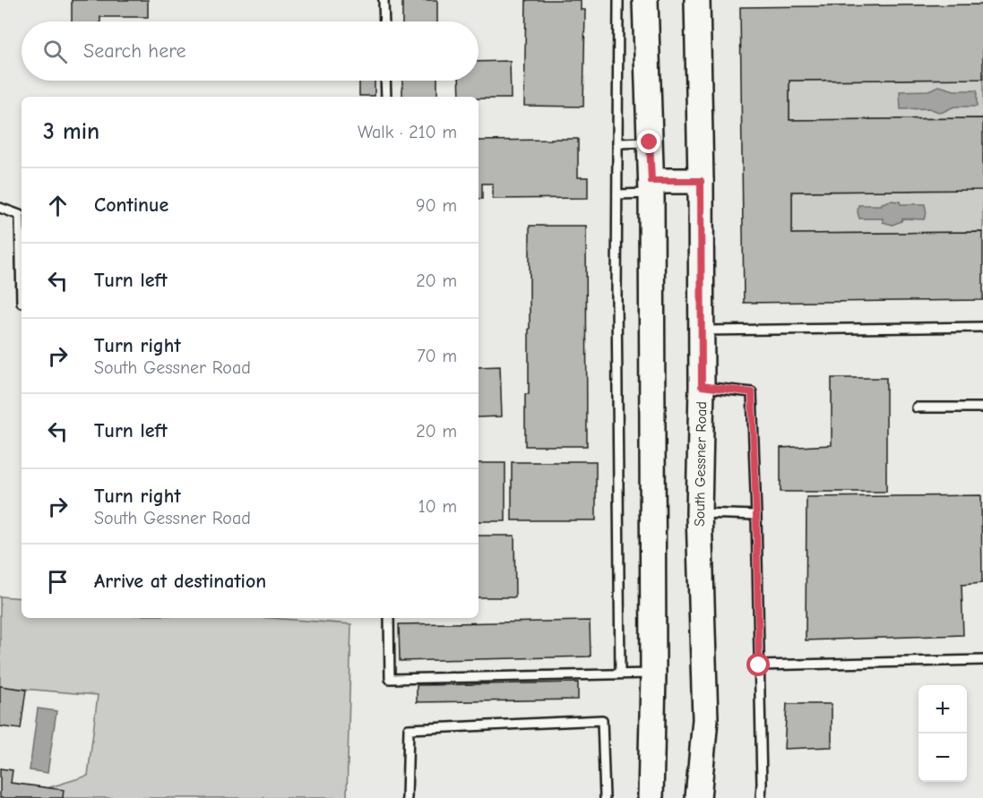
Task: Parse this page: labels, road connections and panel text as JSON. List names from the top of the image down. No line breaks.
{"streets":{"main road":["South Gessner Road"]},"page":{"search":"Search here","heading":["3 min","Walk · 210 m"],"list":[["Continue","90 m"],["Turn left","20 m"],["Turn right","South Gessner Road","70 m"],["Turn left","20 m"],["Turn right","South Gessner Road","10 m"],"Arrive at destination"],"map_buttons":["+","−"]}}
